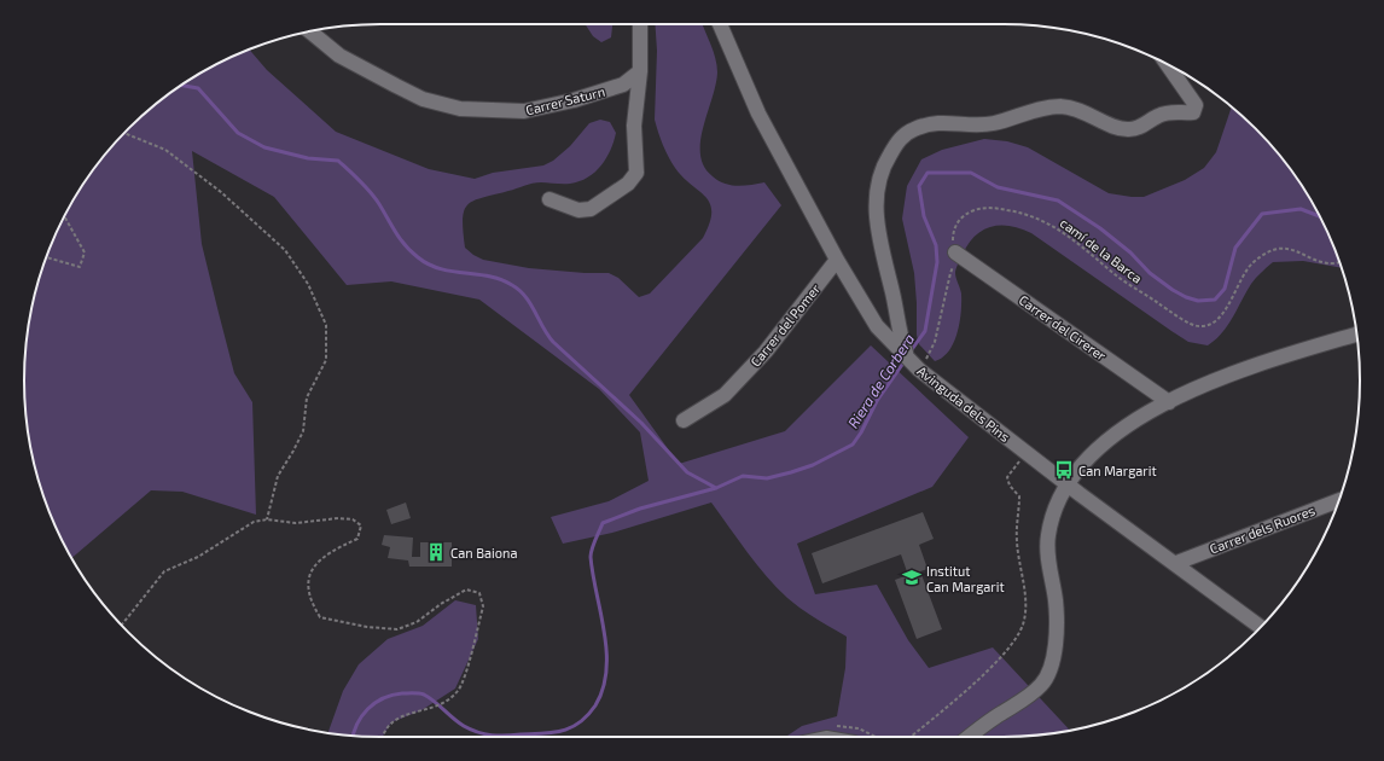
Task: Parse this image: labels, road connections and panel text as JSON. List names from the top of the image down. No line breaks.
{"streets":{"street":["Carrer Saturn","Carrer del Pomer","Carrer del Cirerer","Avinguda dels Pins","Carrer dels Ruores"],"path":["camí de la Barca"]},"crossings":[["camí de la Barca","Carrer del Cirerer"],["camí de la Barca","Avinguda dels Pins"],["Carrer del Pomer","Avinguda dels Pins"],["Avinguda dels Pins","Carrer dels Ruores"]],"water":["Riera de Corbera"],"places":{"bus stop":["Can Margarit"],"building":["Can Baiona"],"school or university":["Institut Can Margarit"]}}
